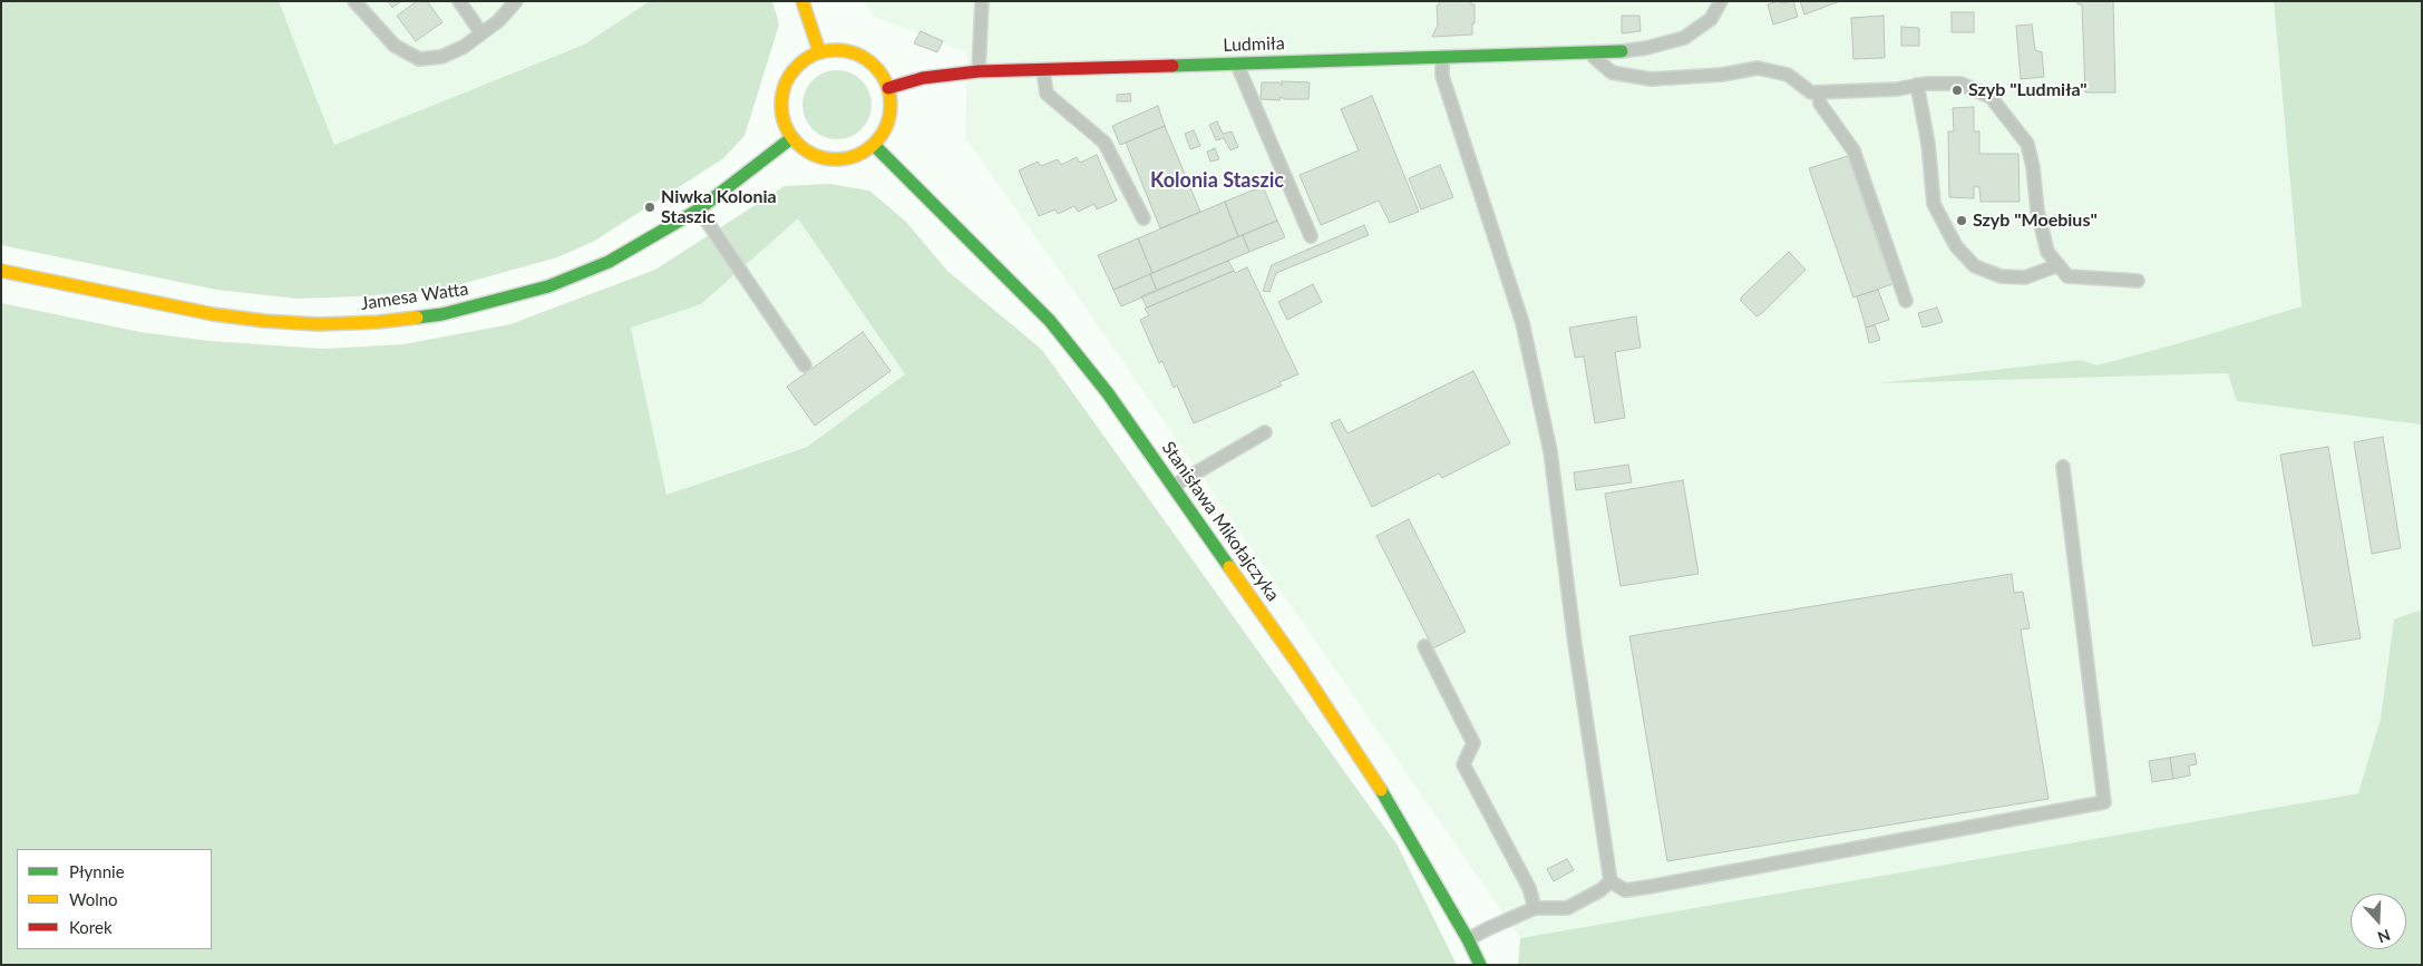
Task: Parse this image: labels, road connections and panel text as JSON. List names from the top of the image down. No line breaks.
{"streets":{"street":["Ludmiła","Jamesa Watta","Stanisława Mikołajczyka"]},"crossings":[["Ludmiła","Jamesa Watta"],["Ludmiła","Stanisława Mikołajczyka"],["Jamesa Watta","Stanisława Mikołajczyka"]],"districts":["Kolonia Staszic"],"places":["Szyb \"Ludmiła\"","Niwka Kolonia Staszic","Szyb \"Moebius\""],"legend":["Płynnie","Wolno","Korek"],"north":"bottom"}
